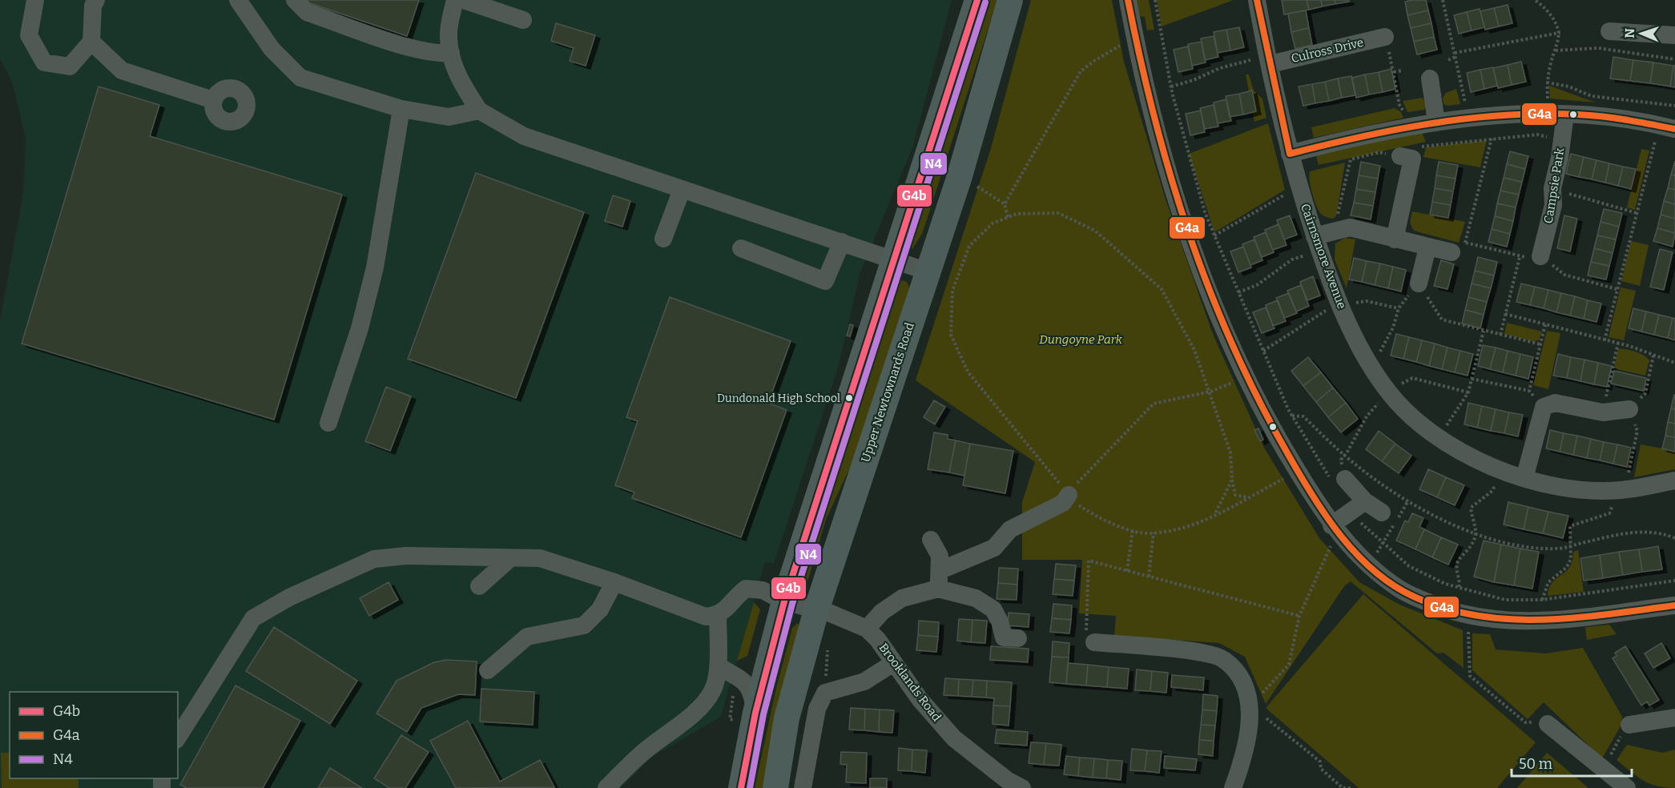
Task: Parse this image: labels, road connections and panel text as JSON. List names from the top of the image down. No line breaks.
{"streets":{"highway":["Upper Newtownards Road"],"street":["Culross Drive","Campsie Park","Cairnsmore Avenue","Brooklands Road"]},"crossings":[["Culross Drive","Cairnsmore Avenue"],["Upper Newtownards Road","Brooklands Road"]],"parks":["Dungoyne Park"],"places":["Dundonald High School"],"lines":["transit line G4b","transit line G4a","transit line N4"],"legend":["G4b","G4a","N4"],"scale_bar":"50 m","north":"left"}
